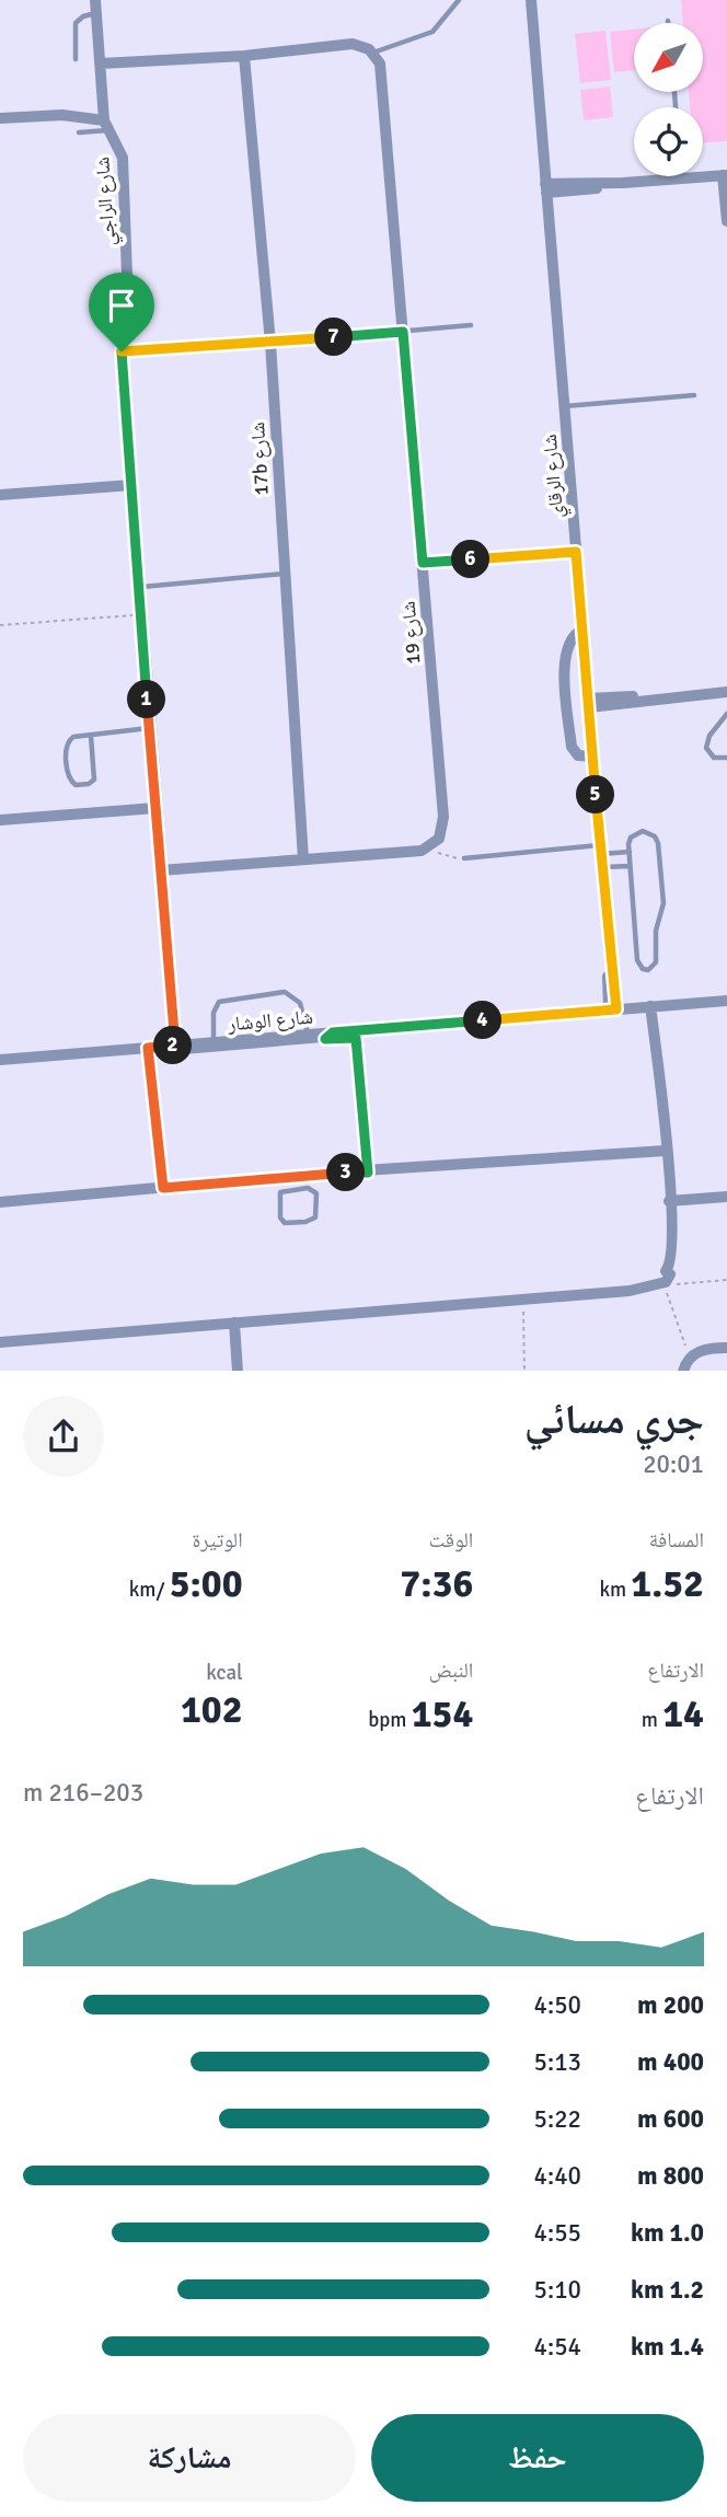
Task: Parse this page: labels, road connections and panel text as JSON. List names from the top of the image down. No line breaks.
{"streets":{"street":["شارع الراجي","17b شارع","شارع الرقاي","شارع 19","شارع الوشار"]},"crossings":[["شارع الراجي","شارع الوشار"],["شارع الرقاي","شارع الوشار"]],"north":"bottom left","page":{"pins":["7","6","1","5","4","2","3"],"heading":["جري مسائي","20:01"],"stats":[["المسافة","1.52 km"],["الوقت","7:36"],["الوتيرة","5:00 /km"],["الارتفاع","14 m"],["النبض","154 bpm"],["kcal","102"]],"chart":["الارتفاع","203–216 m"],"list":[{"name":"200 m","note":"4:50"},{"name":"400 m","note":"5:13"},{"name":"600 m","note":"5:22"},{"name":"800 m","note":"4:40"},{"name":"1.0 km","note":"4:55"},{"name":"1.2 km","note":"5:10"},{"name":"1.4 km","note":"4:54"}],"buttons":["حفظ","مشاركة"]}}
